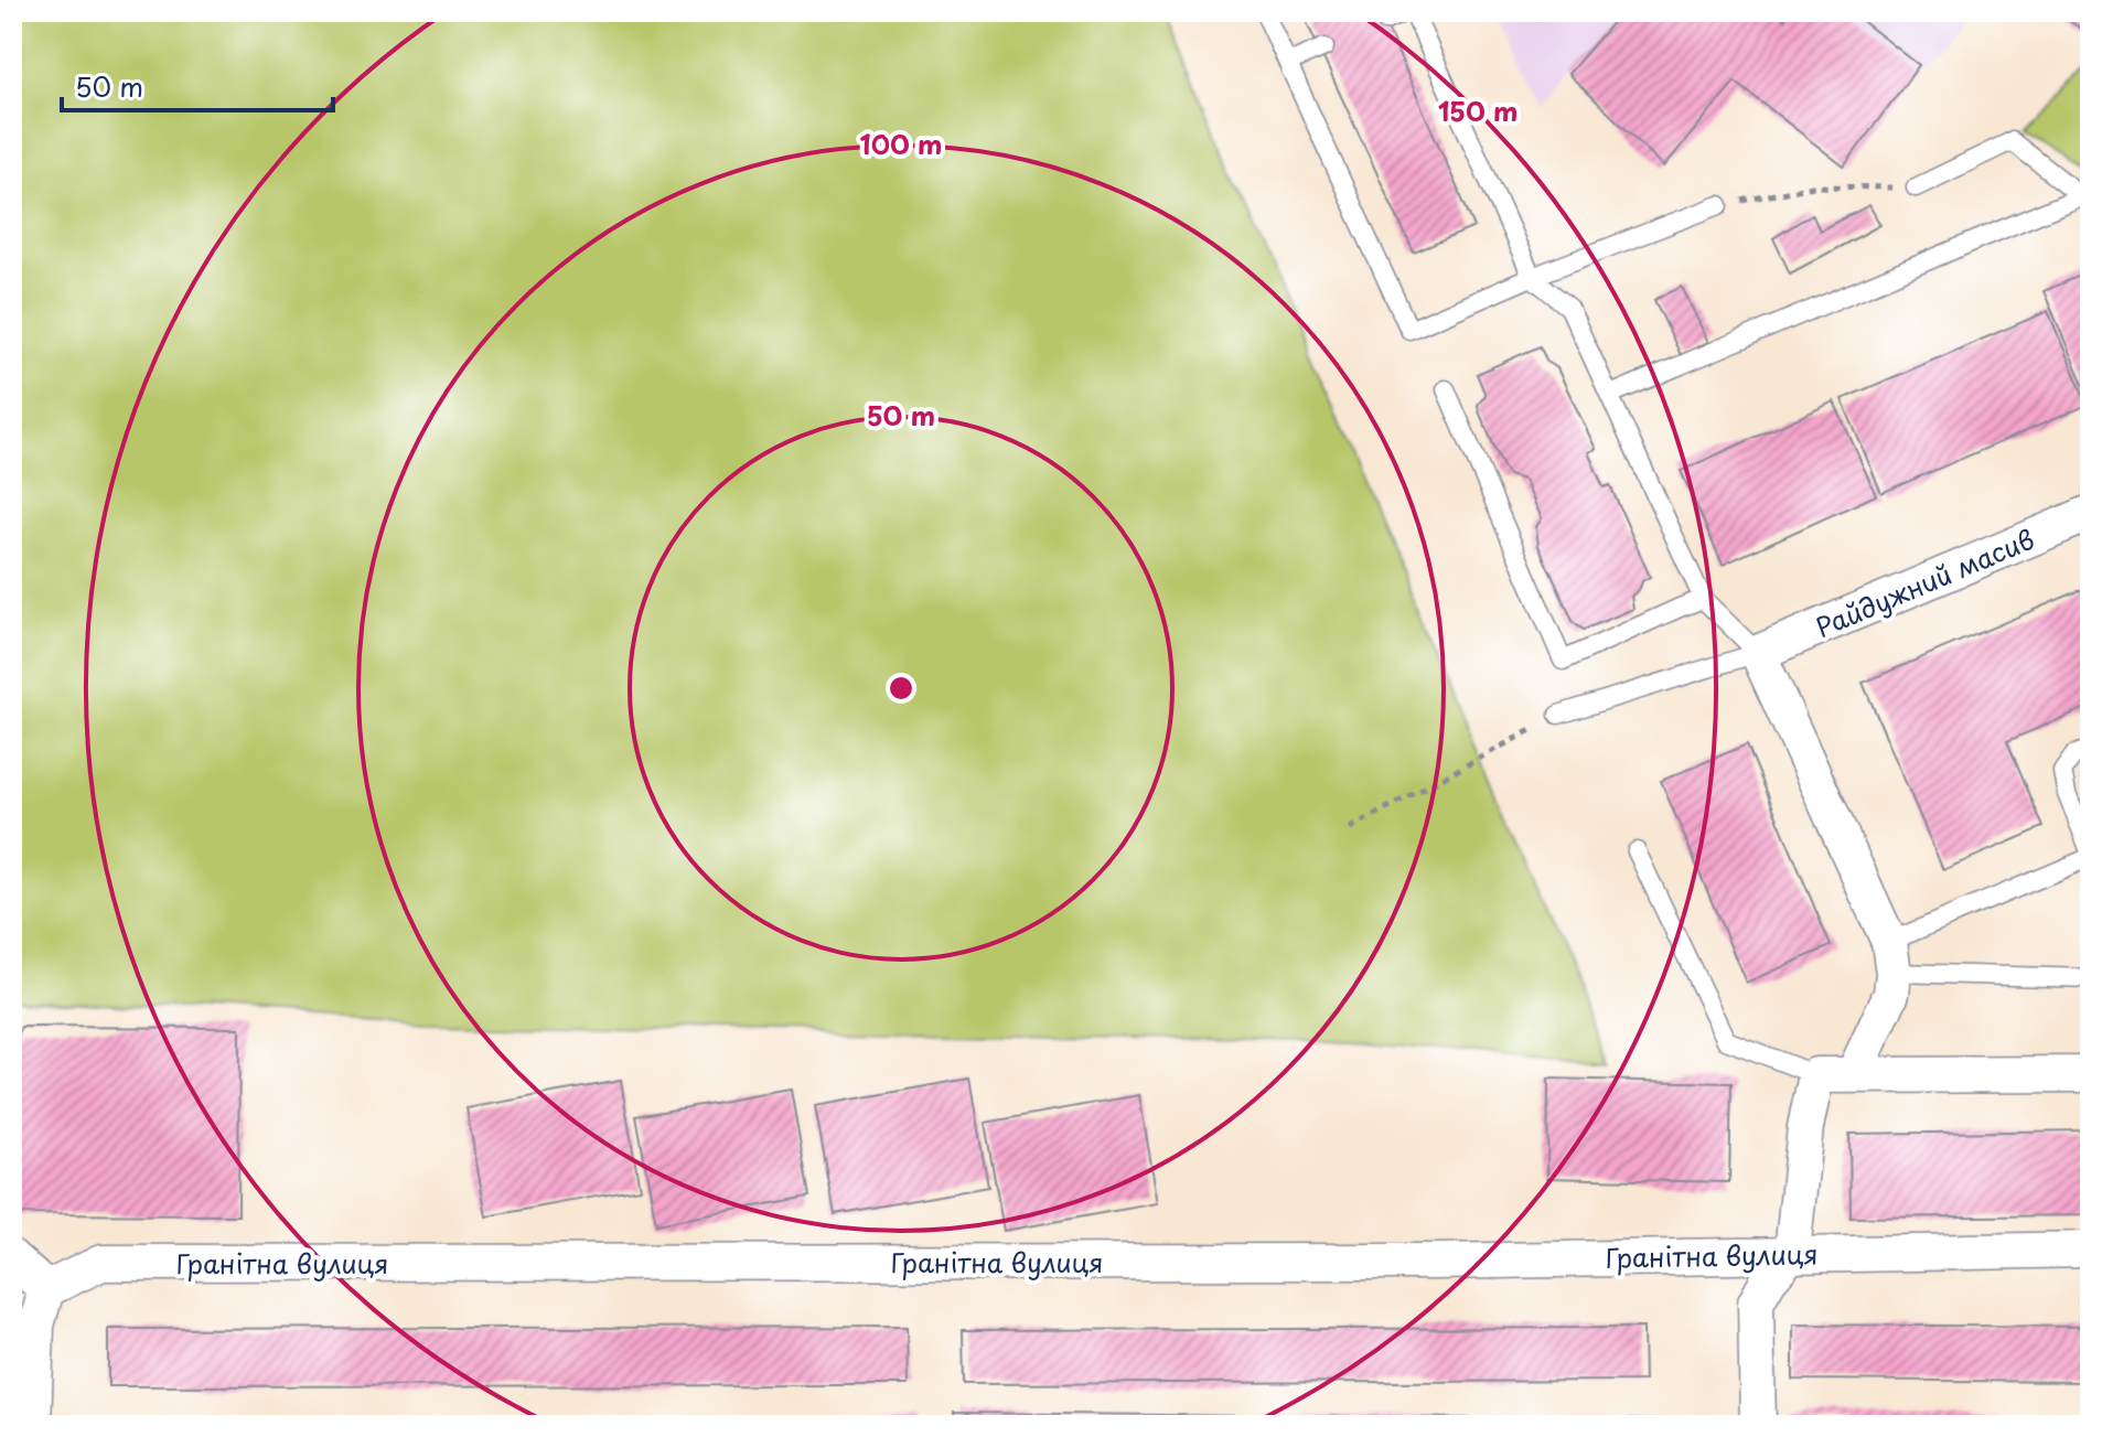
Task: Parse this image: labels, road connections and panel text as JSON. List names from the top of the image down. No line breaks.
{"streets":{"street":["Райдужний масив","Гранітна вулиця"]},"scale_bar":"50 m","rings":["150 m","100 m","50 m"]}
